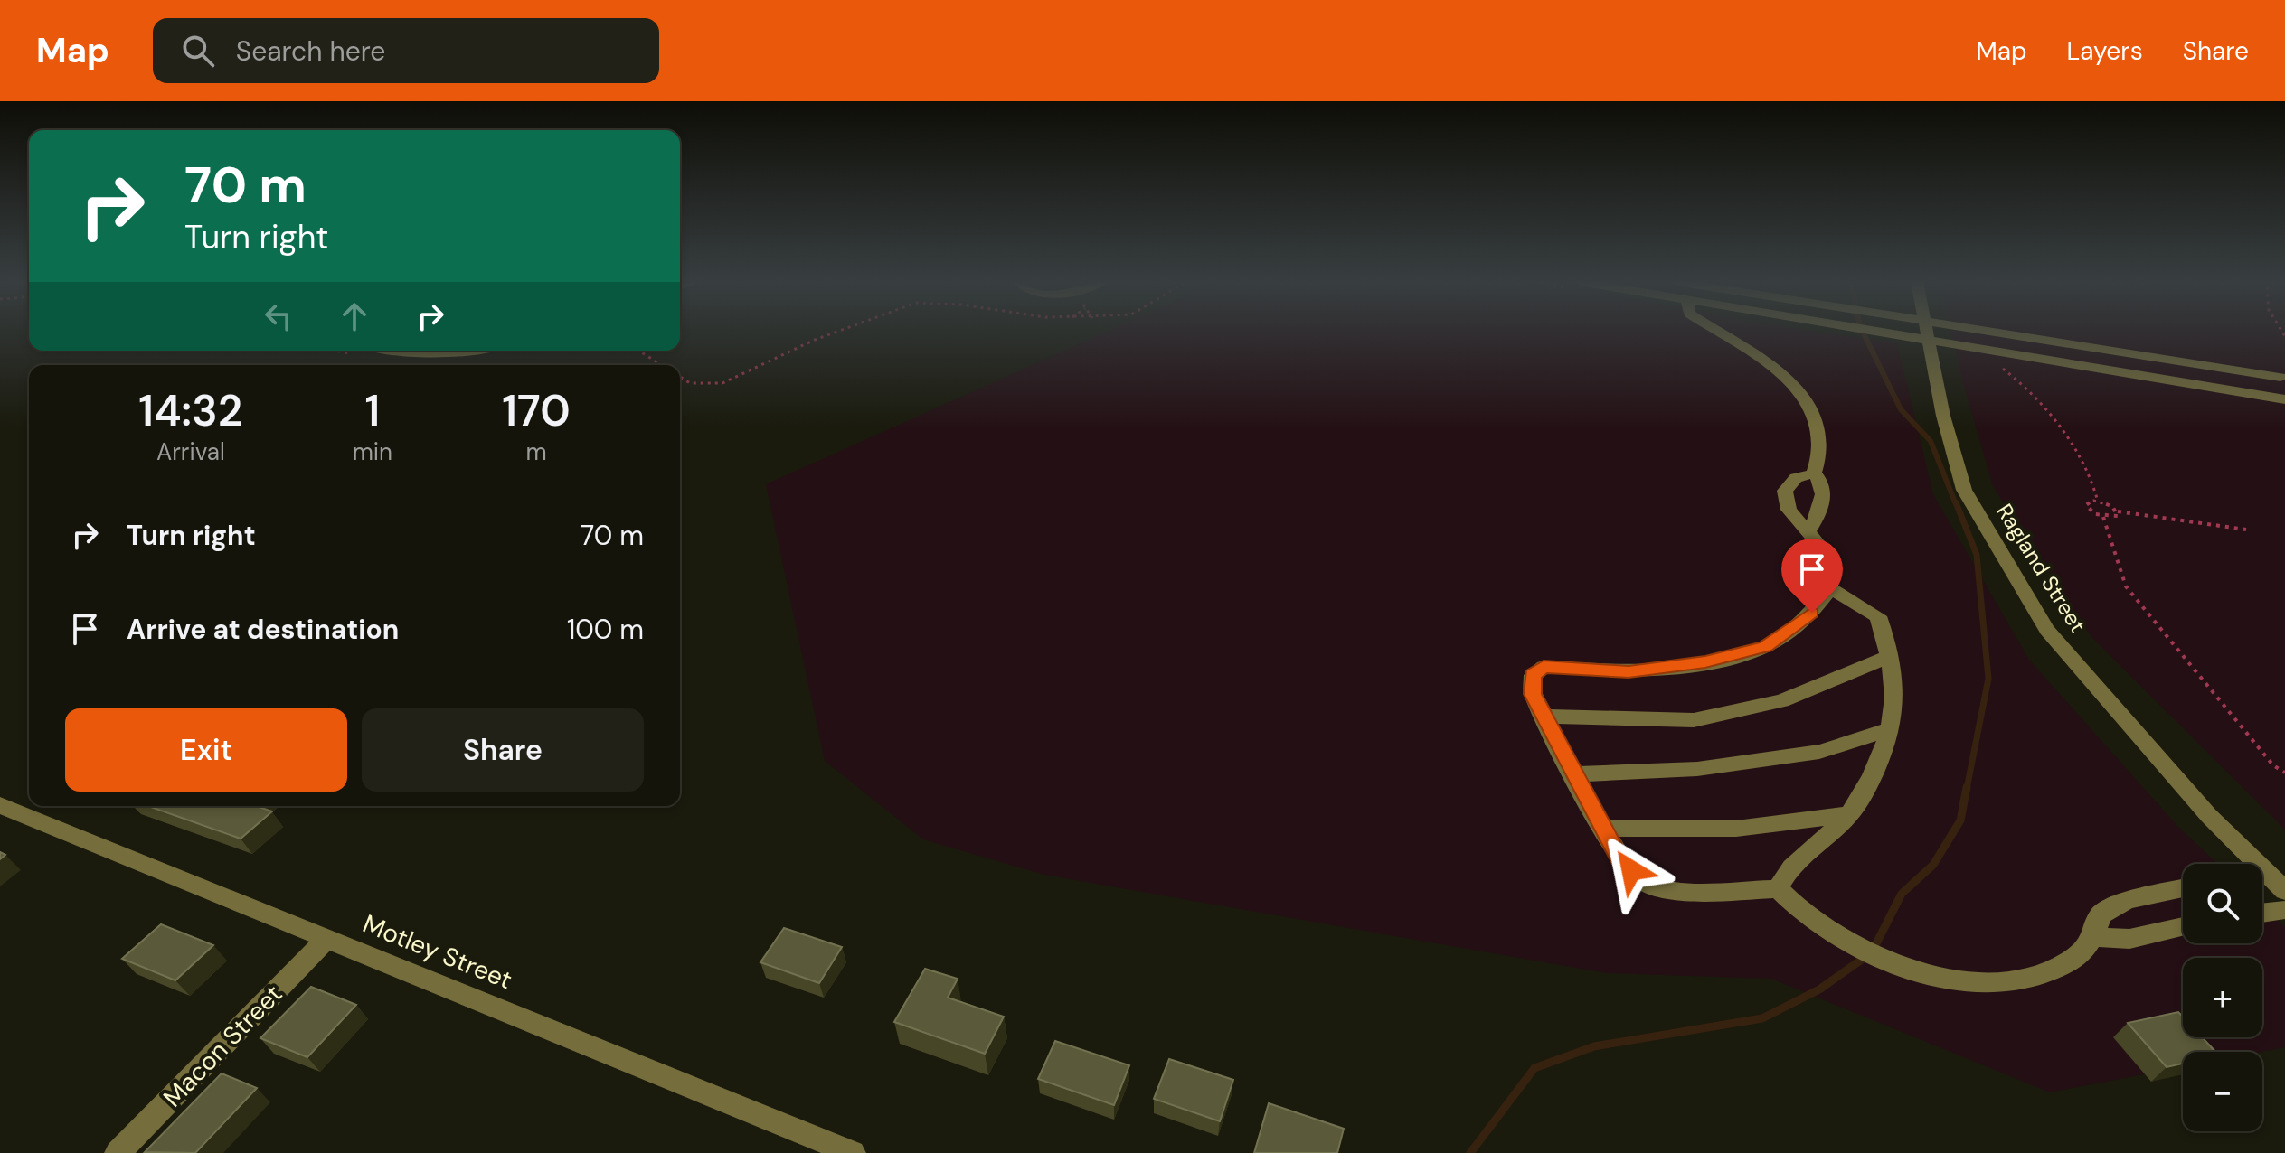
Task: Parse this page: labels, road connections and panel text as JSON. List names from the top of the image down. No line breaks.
{"streets":{"street":["Ragland Street","Motley Street","Macon Street"]},"crossings":[["Motley Street","Macon Street"]],"page":{"header":"Map","search":"Search here","nav":["Map","Layers","Share"],"turn":["70 m","Turn right"],"eta":["14:32","Arrival","1","min","170","m"],"list":[{"name":"Turn right","value":"70 m"},{"name":"Arrive at destination","value":"100 m"}],"buttons":["Exit","Share"],"map_buttons":["+","−"]}}
